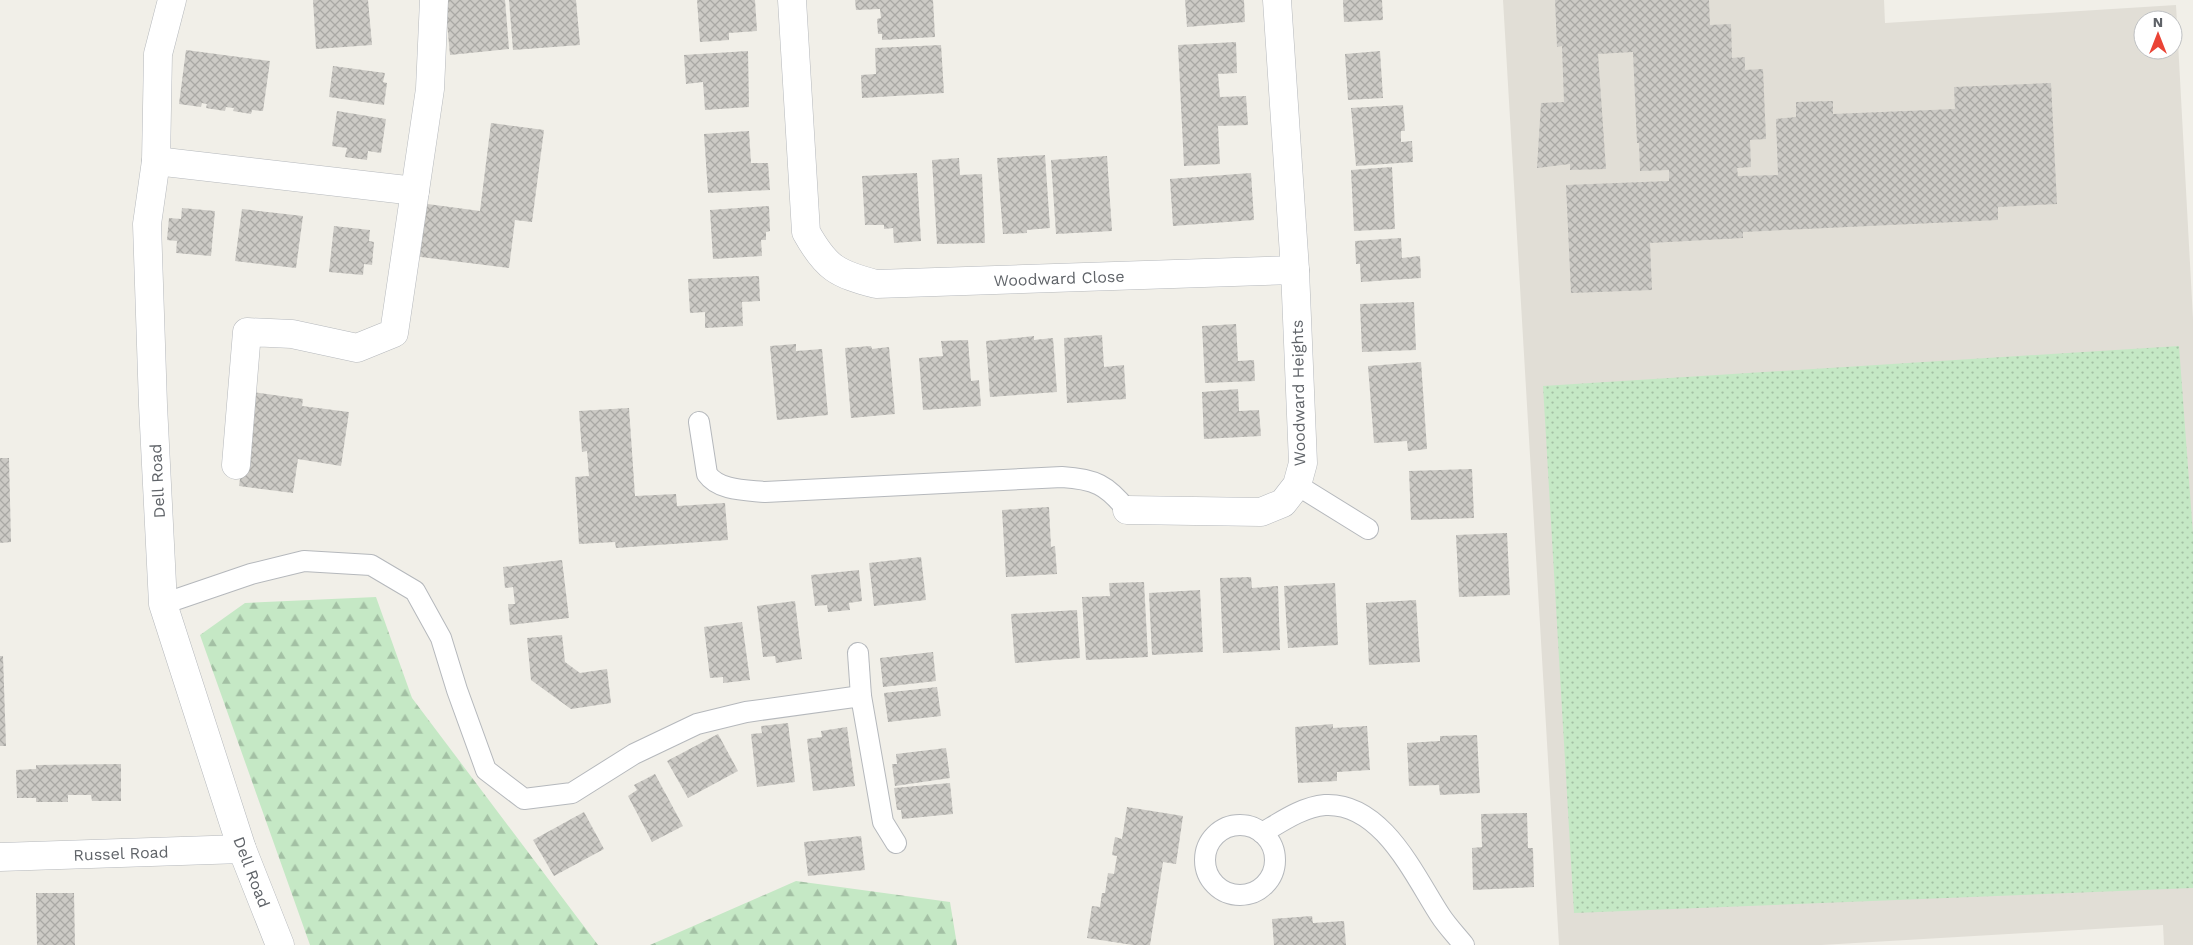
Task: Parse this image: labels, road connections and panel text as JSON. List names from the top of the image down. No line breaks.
{"streets":{"street":["Woodward Close","Woodward Heights","Dell Road","Russel Road"]},"crossings":[["Woodward Close","Woodward Heights"],["Dell Road","Russel Road"]],"north":"top"}
